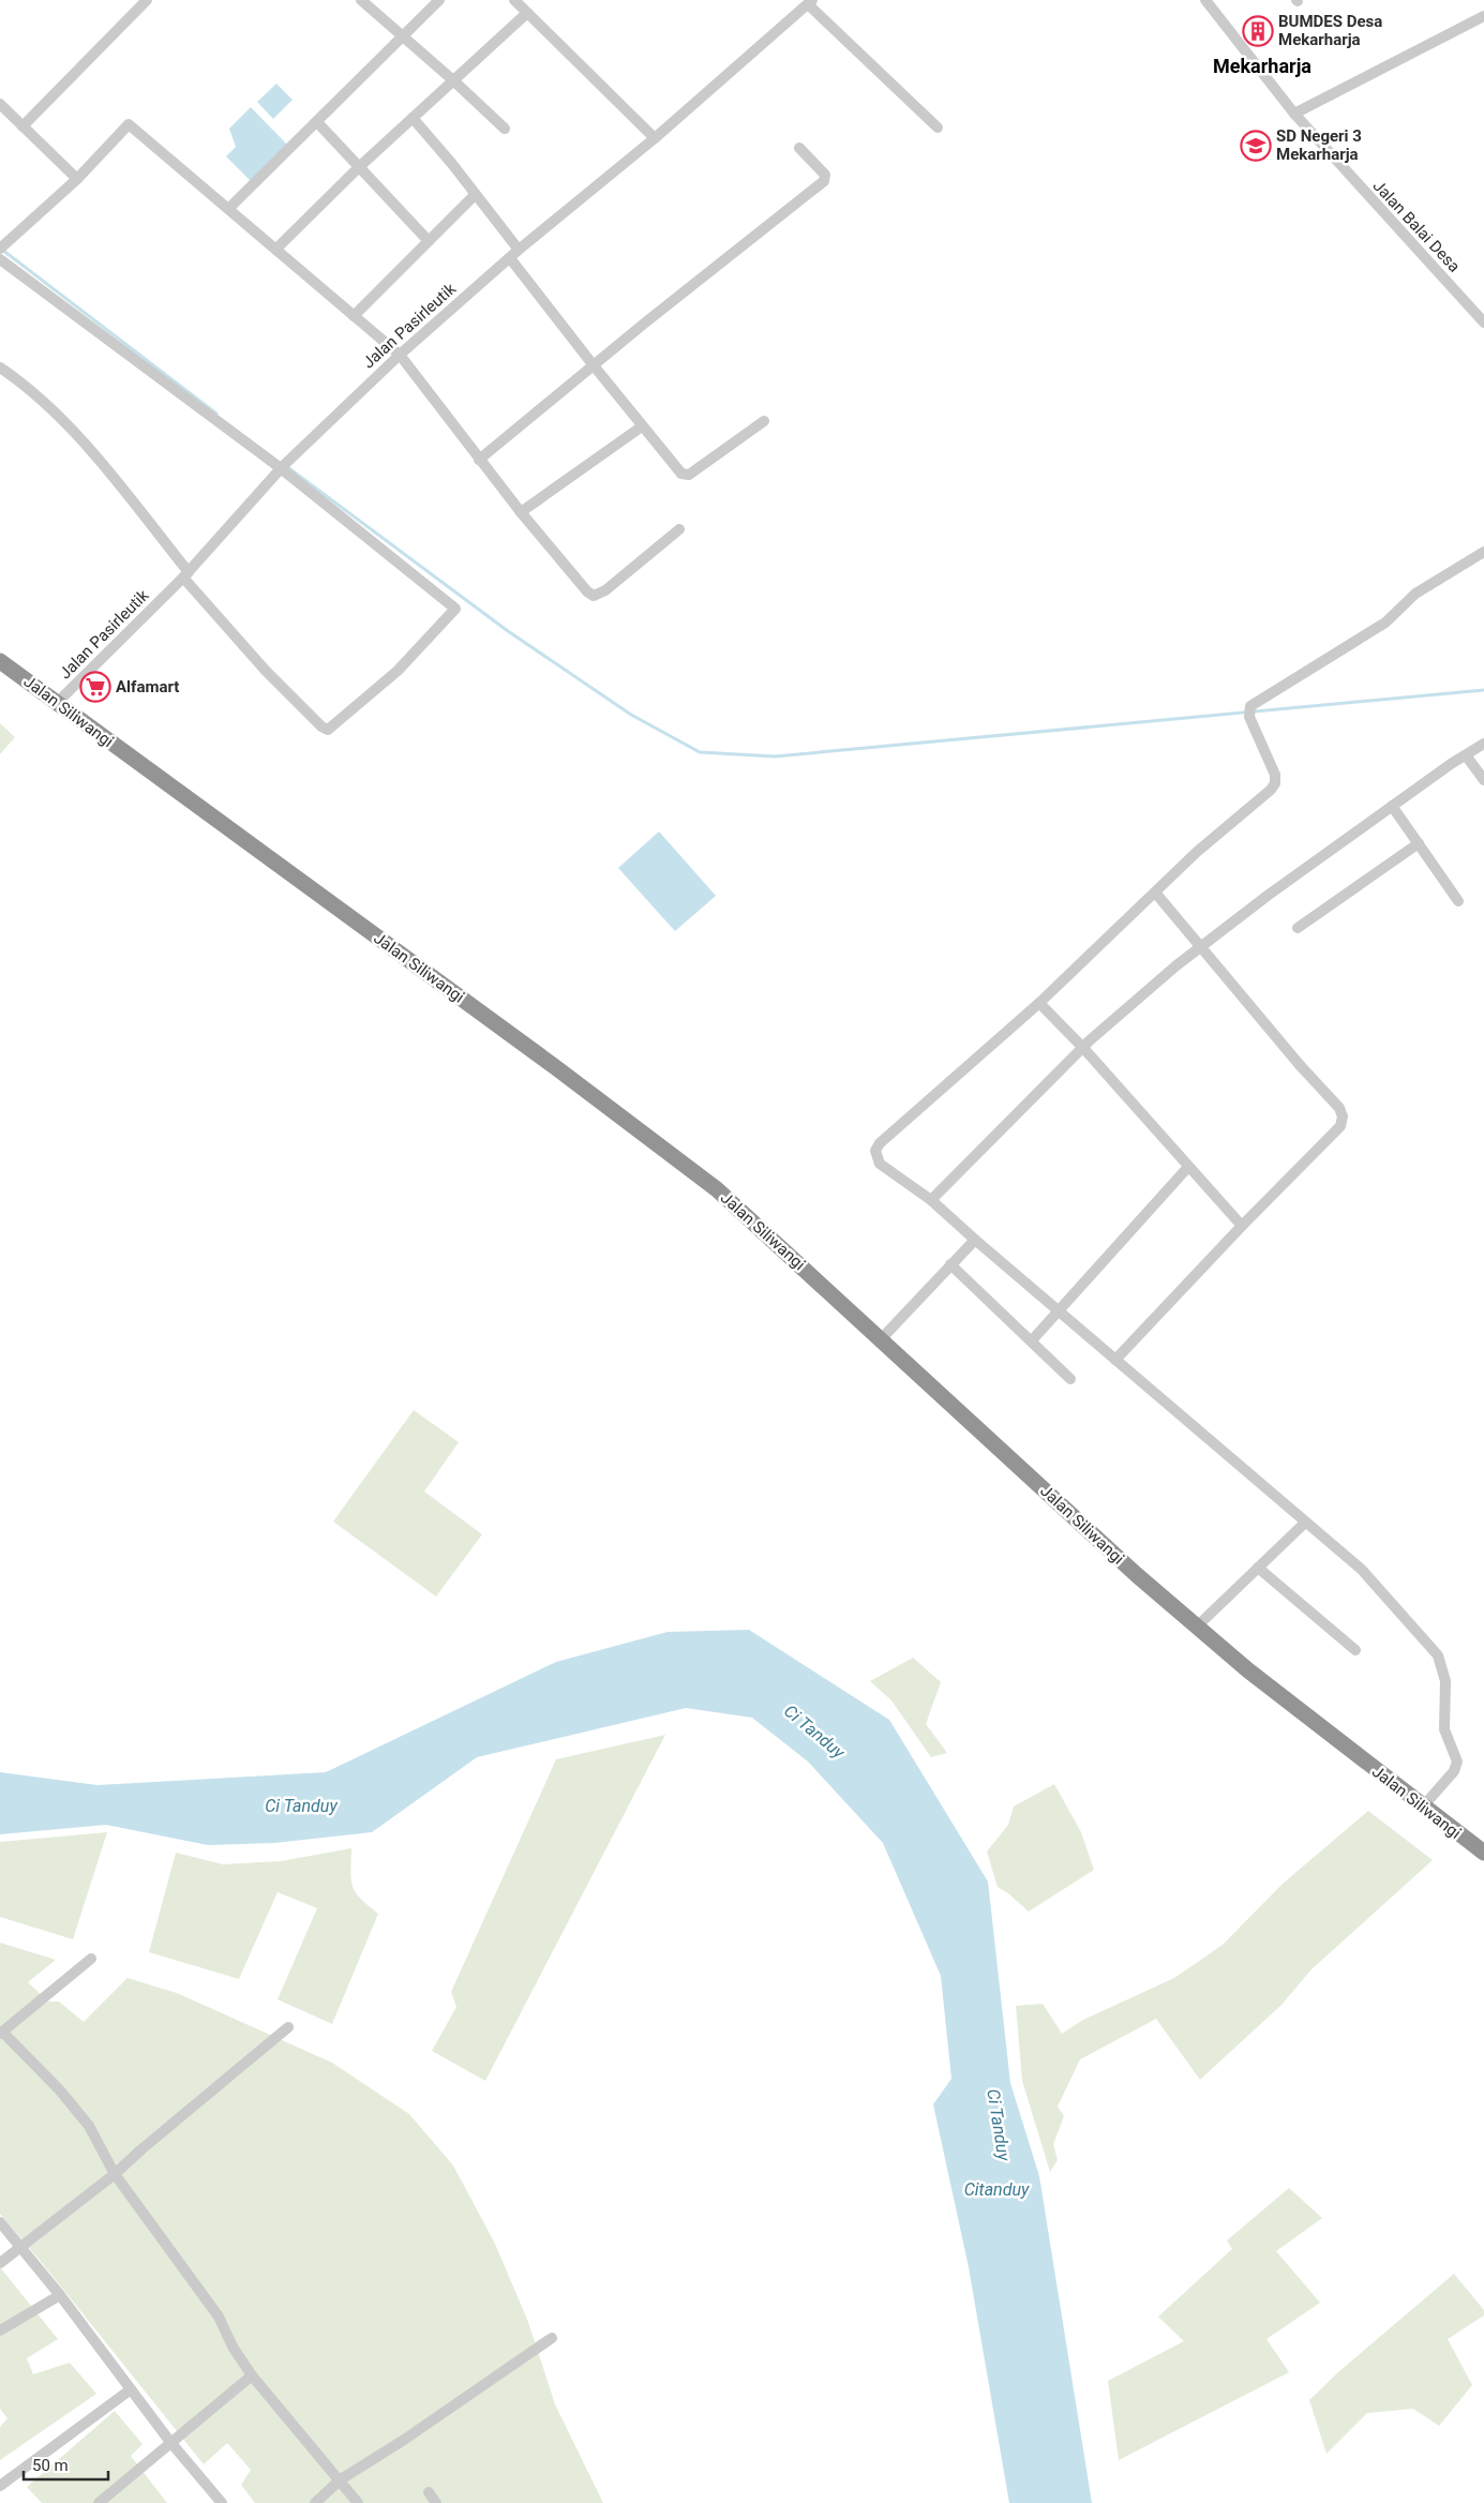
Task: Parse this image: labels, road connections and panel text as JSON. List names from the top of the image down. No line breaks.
{"streets":{"highway":["Jalan Siliwangi"],"street":["Jalan Balai Desa","Jalan Pasirleutik"]},"crossings":[["Jalan Pasirleutik","Jalan Siliwangi"]],"districts":["Mekarharja"],"water":["Ci Tanduy","Citanduy"],"places":{"building":["BUMDES Desa Mekarharja"],"school or university":["SD Negeri 3 Mekarharja"],"supermarket":["Alfamart"]},"scale_bar":"50 m"}
